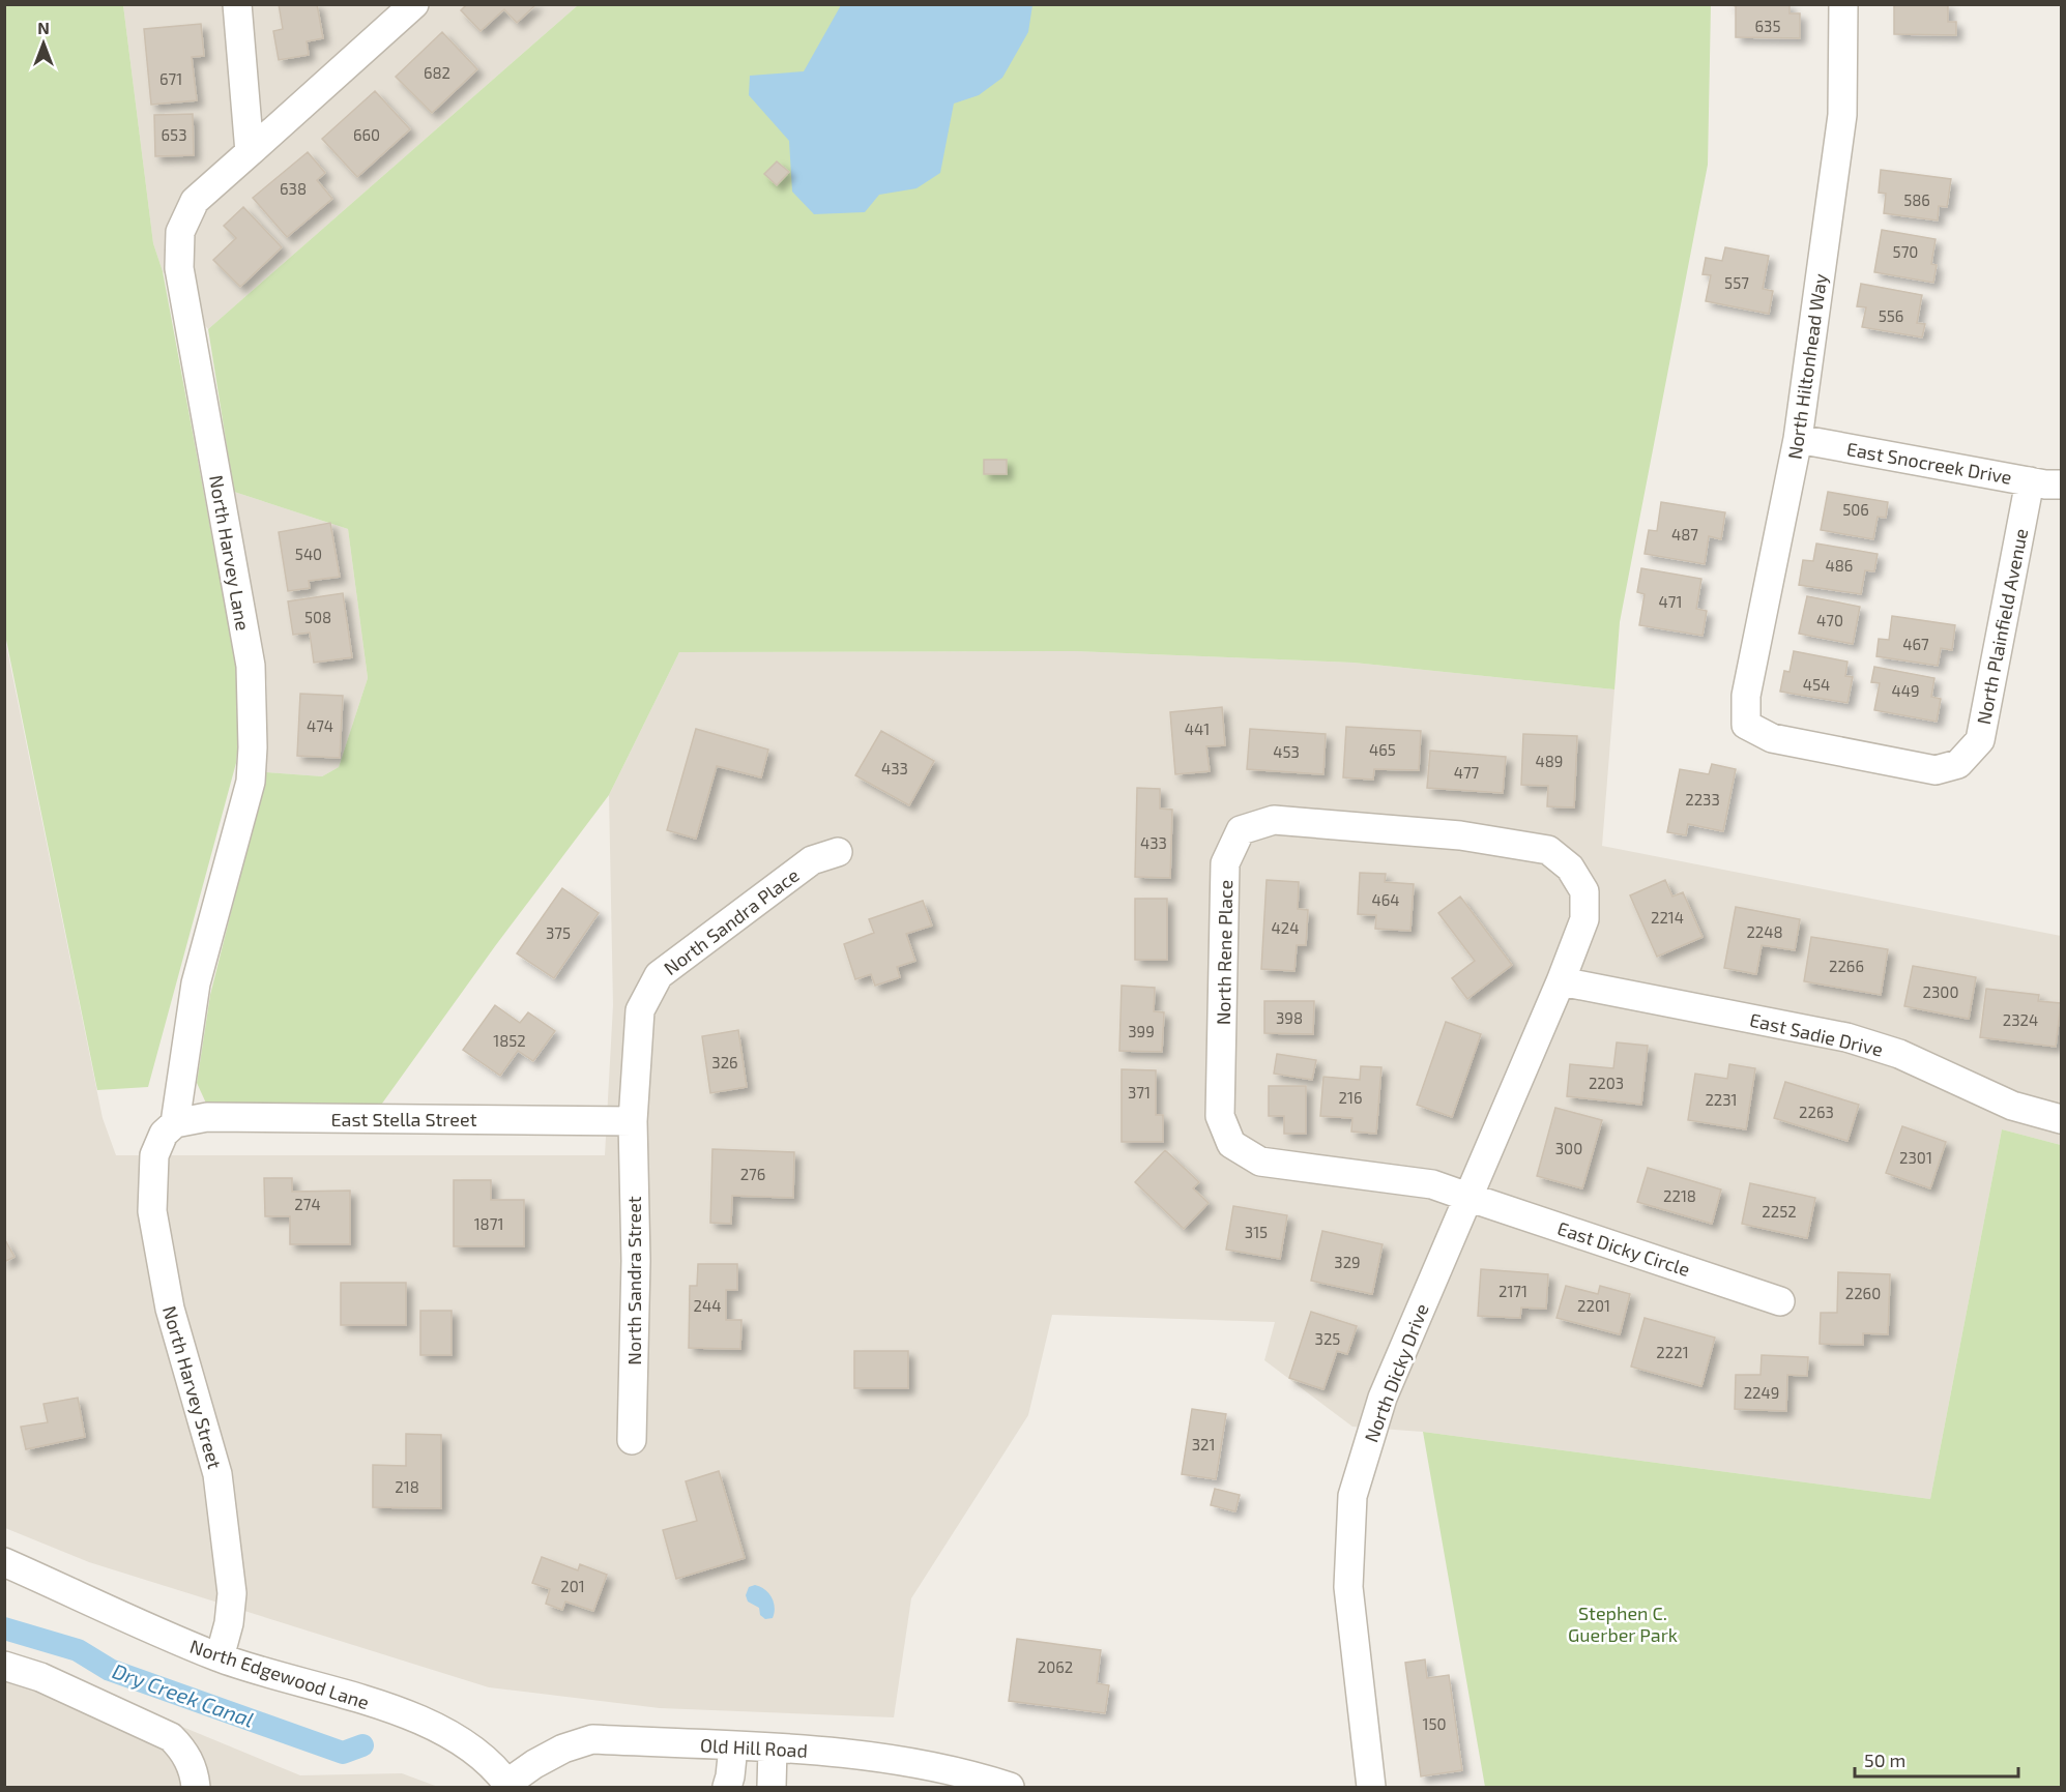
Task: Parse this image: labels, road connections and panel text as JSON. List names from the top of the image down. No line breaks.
{"streets":{"street":["North Hiltonhead Way","East Snocreek Drive","North Harvey Lane","North Plainfield Avenue","North Sandra Place","North Rene Place","East Sadie Drive","East Stella Street","East Dicky Circle","North Sandra Street","North Dicky Drive","North Harvey Street","North Edgewood Lane","Old Hill Road"]},"crossings":[["North Hiltonhead Way","East Snocreek Drive"],["North Hiltonhead Way","North Plainfield Avenue"],["East Snocreek Drive","North Plainfield Avenue"],["North Harvey Lane","East Stella Street"],["North Harvey Lane","North Harvey Street"],["North Sandra Place","East Stella Street"],["North Sandra Place","North Sandra Street"],["North Rene Place","East Sadie Drive"],["North Rene Place","East Dicky Circle"],["North Rene Place","North Dicky Drive"],["East Sadie Drive","North Dicky Drive"],["East Stella Street","North Sandra Street"],["East Stella Street","North Harvey Street"],["East Dicky Circle","North Dicky Drive"],["North Harvey Street","North Edgewood Lane"],["North Edgewood Lane","Old Hill Road"]],"water":["Dry Creek Canal"],"parks":["Stephen C. Guerber Park"],"house_numbers":["635","682","671","653","660","638","586","570","557","556","506","487","540","486","471","508","470","467","454","449","474","441","465","453","489","433","477","2233","433","464","2214","424","2248","375","2266","2300","398","2324","399","1852","326","2203","371","216","2231","2263","300","2301","276","2218","274","2252","1871","315","329","2171","2260","244","2201","325","2221","2249","321","218","201","2062","150"],"scale_bar":"50 m","north":"top"}
